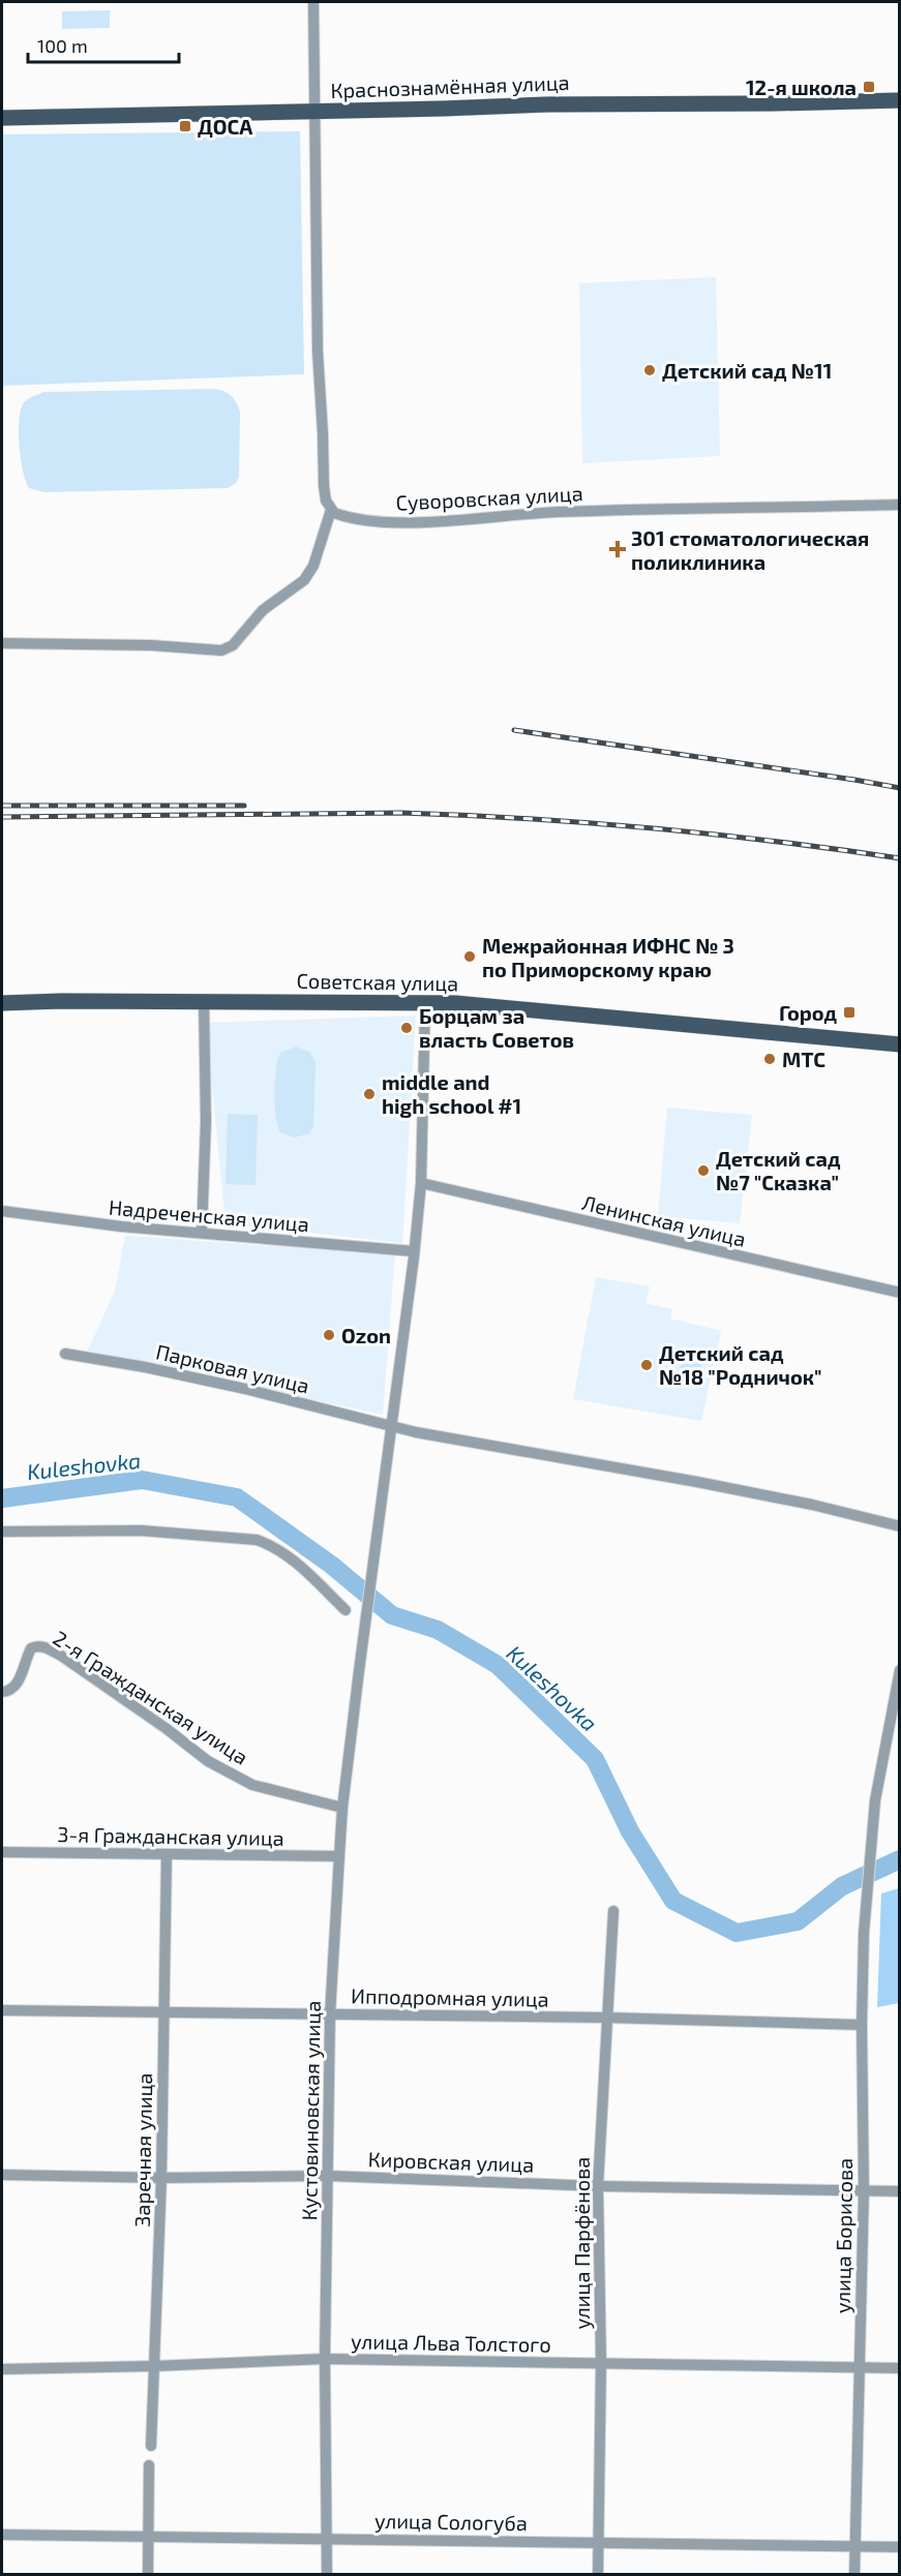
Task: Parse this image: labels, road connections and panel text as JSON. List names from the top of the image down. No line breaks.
{"streets":{"main road":["Краснознамённая улица","Советская улица"],"street":["Суворовская улица","Надреченская улица","Ленинская улица","Парковая улица","2-я Гражданская улица","3-я Гражданская улица","Ипподромная улица","Кустовиновская улица","Заречная улица","Кировская улица","улица Борисова","улица Парфёнова","улица Льва Толстого","улица Сологуба"]},"crossings":[["Парковая улица","Кустовиновская улица"],["2-я Гражданская улица","Кустовиновская улица"],["3-я Гражданская улица","Кустовиновская улица"],["3-я Гражданская улица","Заречная улица"],["Ипподромная улица","Кустовиновская улица"],["Ипподромная улица","Заречная улица"],["Ипподромная улица","улица Борисова"],["Ипподромная улица","улица Парфёнова"],["Кустовиновская улица","Кировская улица"],["Кустовиновская улица","улица Льва Толстого"],["Кустовиновская улица","улица Сологуба"],["Заречная улица","Кировская улица"],["Заречная улица","улица Льва Толстого"],["Кировская улица","улица Борисова"],["Кировская улица","улица Парфёнова"],["улица Борисова","улица Льва Толстого"],["улица Борисова","улица Сологуба"],["улица Парфёнова","улица Льва Толстого"],["улица Парфёнова","улица Сологуба"]],"water":["Kuleshovka"],"places":{"transit":["12-я школа","ДОСА","Город"],"other":["Детский сад №11","Межрайонная ИФНС № 3 по Приморскому краю","Борцам за власть Советов","МТС","middle and high school #1","Детский сад №7 \"Сказка\"","Ozon","Детский сад №18 \"Родничок\""],"health":["301 стоматологическая поликлиника"]},"scale_bar":"100 m"}
